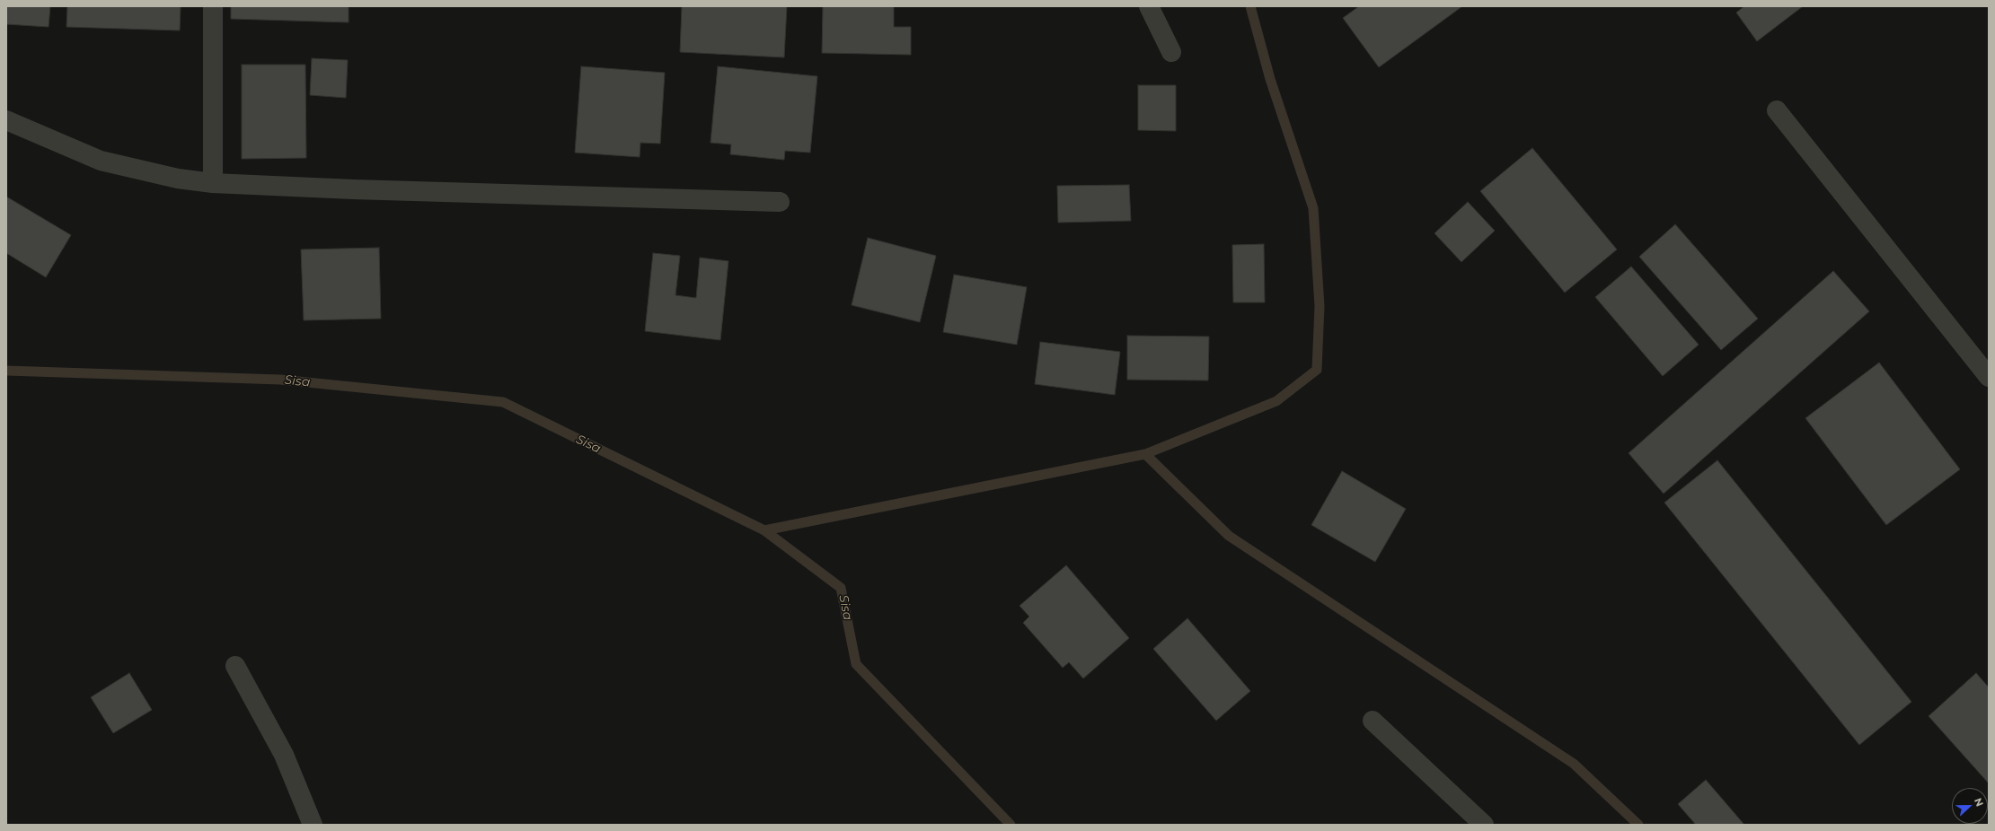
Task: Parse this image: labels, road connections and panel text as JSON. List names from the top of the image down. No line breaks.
{"water":["Sisa"],"north":"right"}
